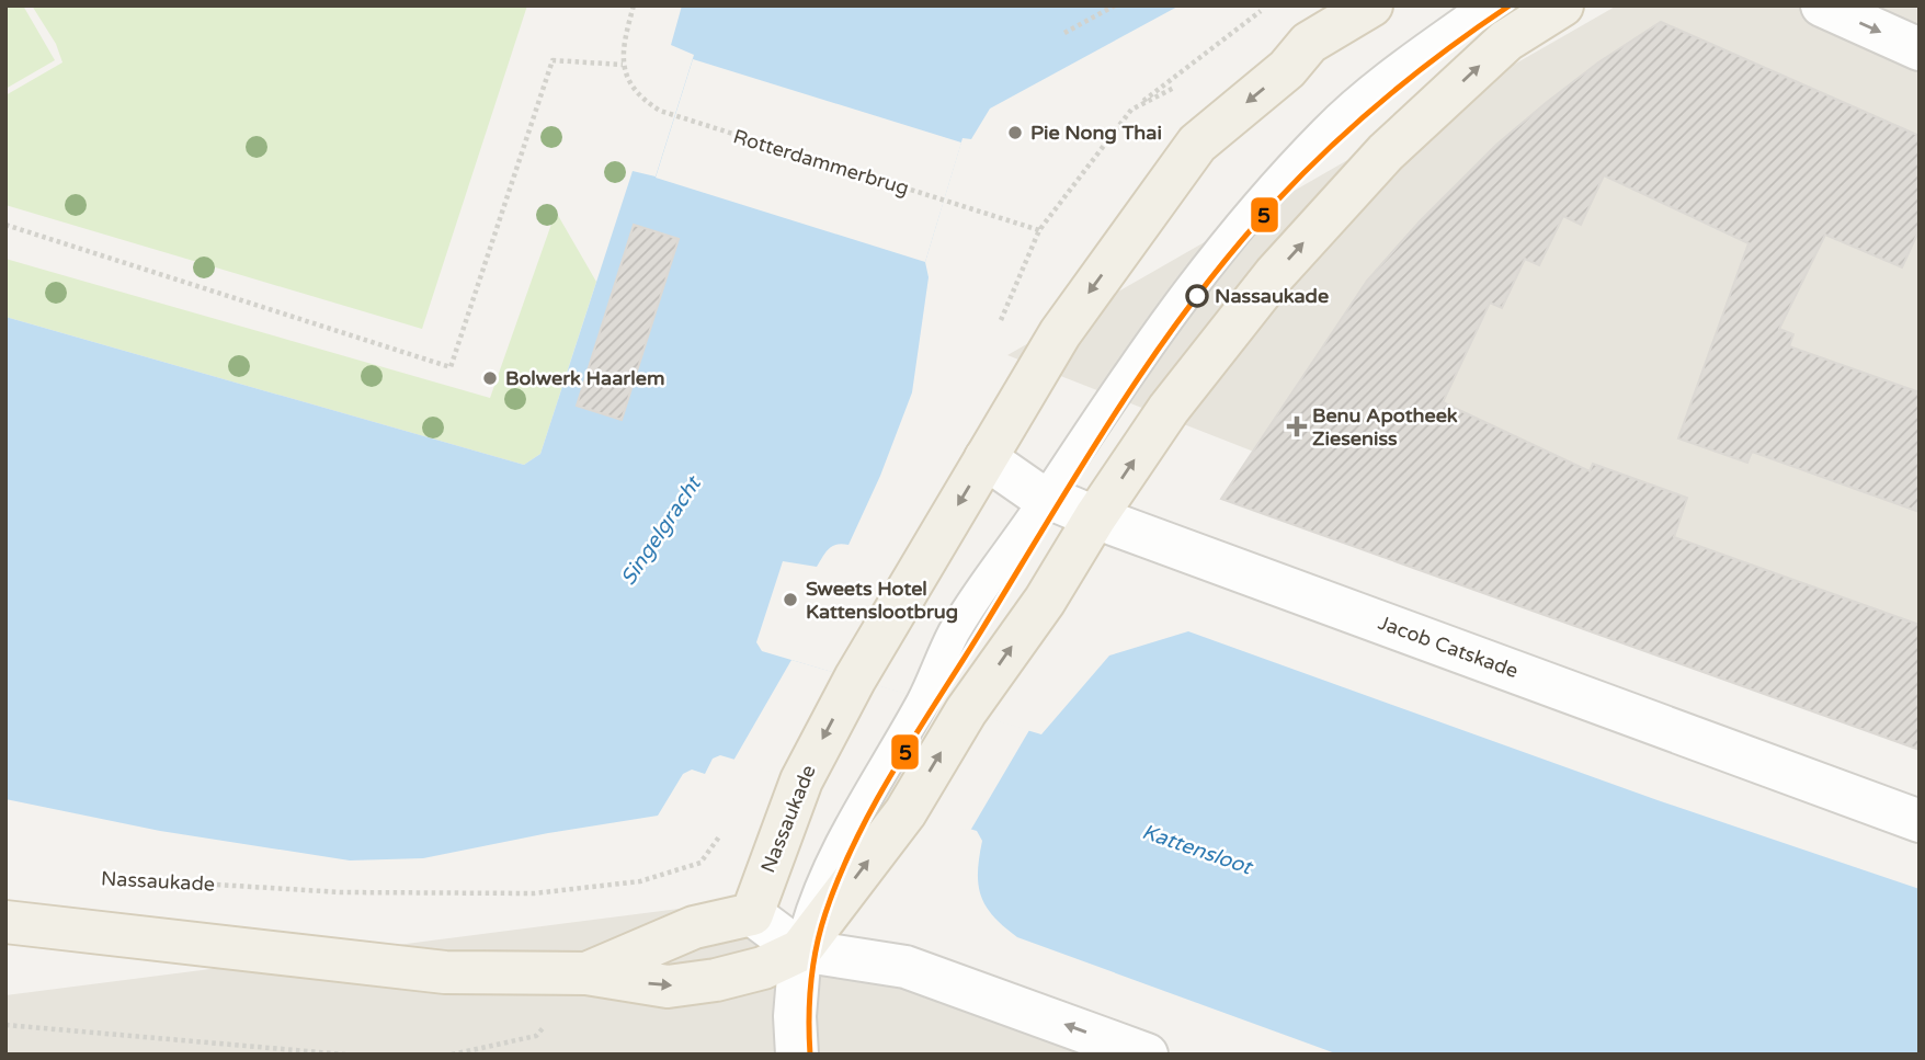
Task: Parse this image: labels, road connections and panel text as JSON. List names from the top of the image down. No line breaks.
{"streets":{"main road":["Nassaukade"],"street":["Jacob Catskade"],"path":["Rotterdammerbrug"]},"crossings":[["Jacob Catskade","Nassaukade"]],"water":["Singelgracht","Kattensloot"],"places":{"other":["Pie Nong Thai","Nassaukade","Bolwerk Haarlem","Sweets Hotel Kattenslootbrug"],"health":["Benu Apotheek Zieseniss"]},"lines":["transit line 5"]}
